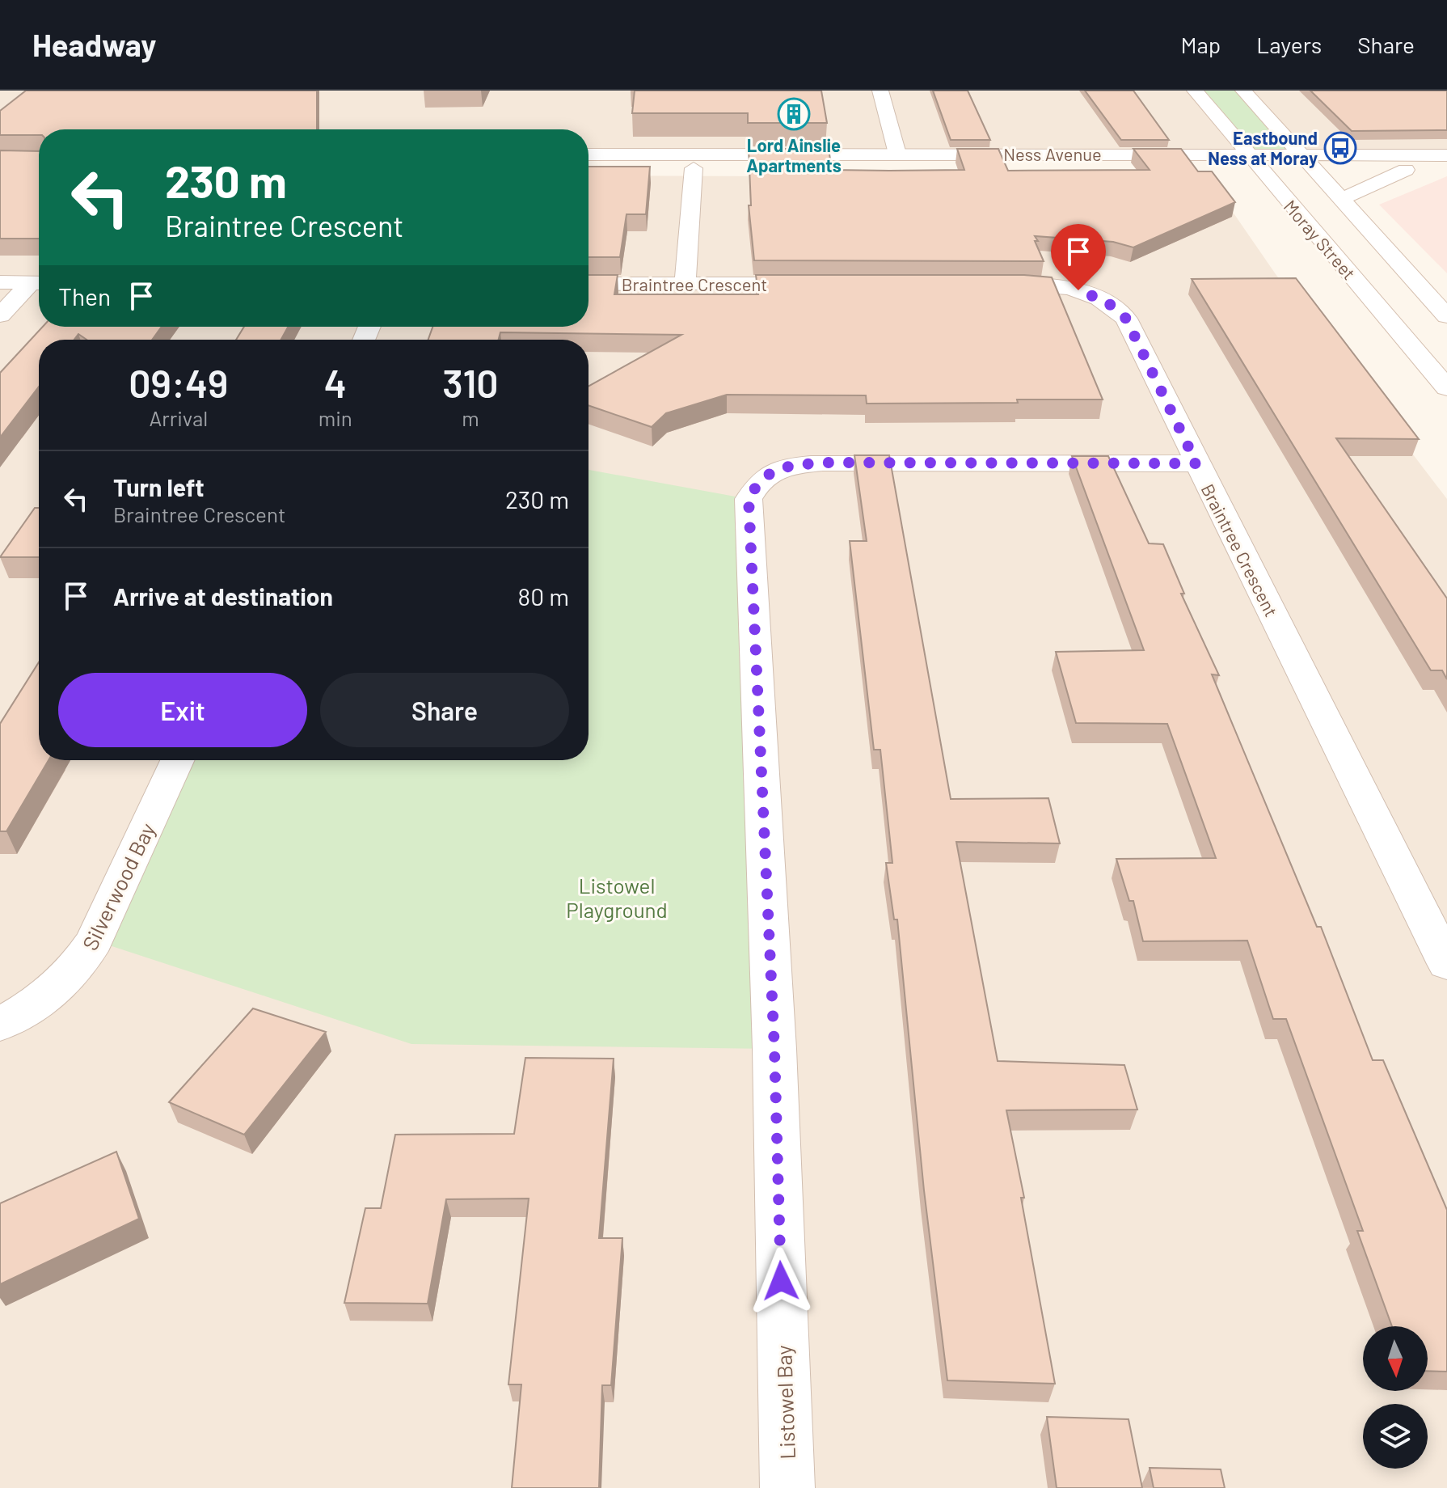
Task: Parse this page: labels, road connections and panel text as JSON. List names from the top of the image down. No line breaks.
{"streets":{"street":["Ness Avenue","Moray Street","Braintree Crescent","Silverwood Bay","Listowel Bay"]},"crossings":[["Ness Avenue","Moray Street"],["Braintree Crescent","Listowel Bay"]],"parks":["Listowel Playground"],"places":{"building":["Lord Ainslie Apartments"],"bus stop":["Eastbound Ness at Moray"]},"north":"bottom","page":{"header":"Headway","nav":["Map","Layers","Share"],"turn":["230 m","Braintree Crescent"],"then":"Then","eta":["09:49","Arrival","4","min","310","m"],"list":[{"name":"Turn left","note":"Braintree Crescent","value":"230 m"},{"name":"Arrive at destination","value":"80 m"}],"buttons":["Exit","Share"]}}
